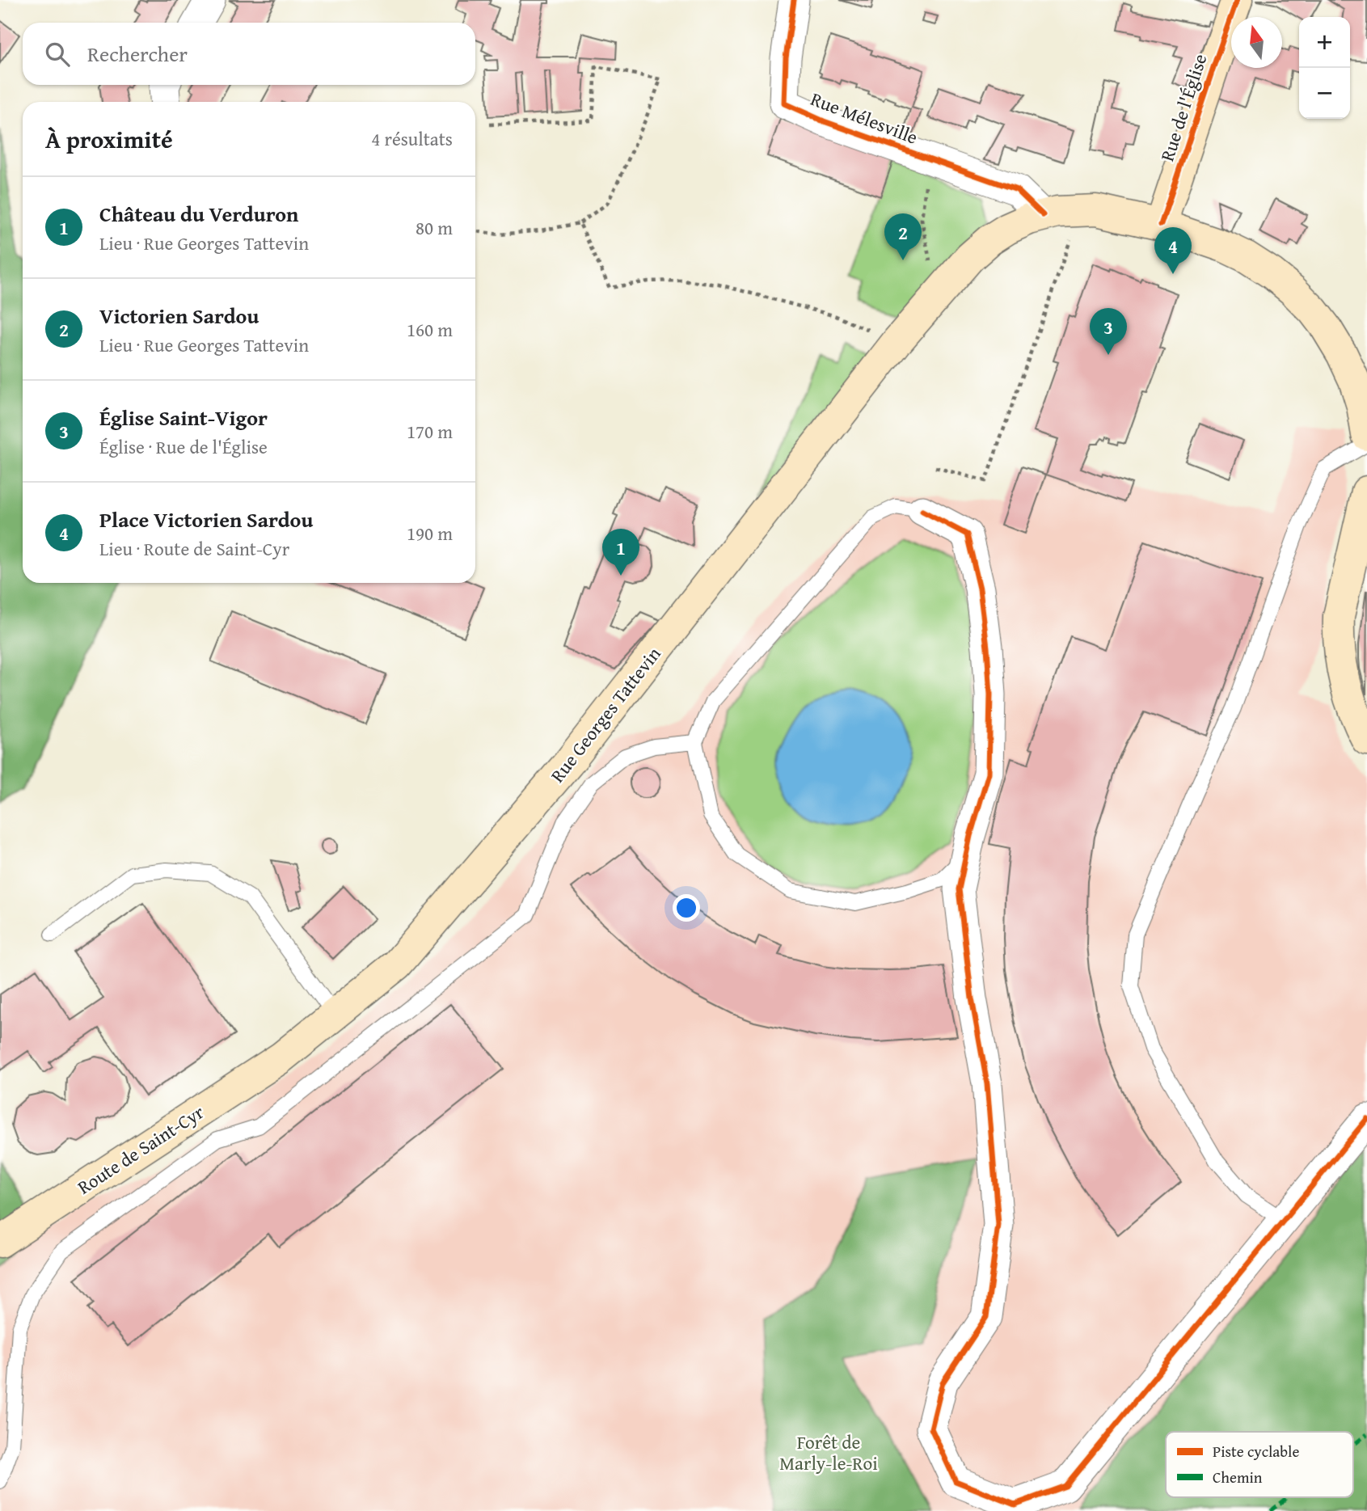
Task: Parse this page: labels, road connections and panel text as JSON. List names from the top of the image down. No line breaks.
{"streets":{"main road":["Rue de l'Église","Rue Georges Tattevin","Route de Saint-Cyr"],"street":["Rue Mélesville"]},"crossings":[["Rue de l'Église","Rue Georges Tattevin"],["Rue Georges Tattevin","Route de Saint-Cyr"]],"parks":["Forêt de Marly-le-Roi"],"legend":["Piste cyclable","Chemin"],"north":"top","page":{"map_buttons":["+","−"],"search":"Rechercher","heading":["À proximité","4 résultats"],"list":[{"mark":"1","name":"Château du Verduron","note":"Lieu · Rue Georges Tattevin","value":"80 m"},{"mark":"2","name":"Victorien Sardou","note":"Lieu · Rue Georges Tattevin","value":"160 m"},{"mark":"3","name":"Église Saint-Vigor","note":"Église · Rue de l'Église","value":"170 m"},{"mark":"4","name":"Place Victorien Sardou","note":"Lieu · Route de Saint-Cyr","value":"190 m"}],"pins":["2","4","3","1"]}}
